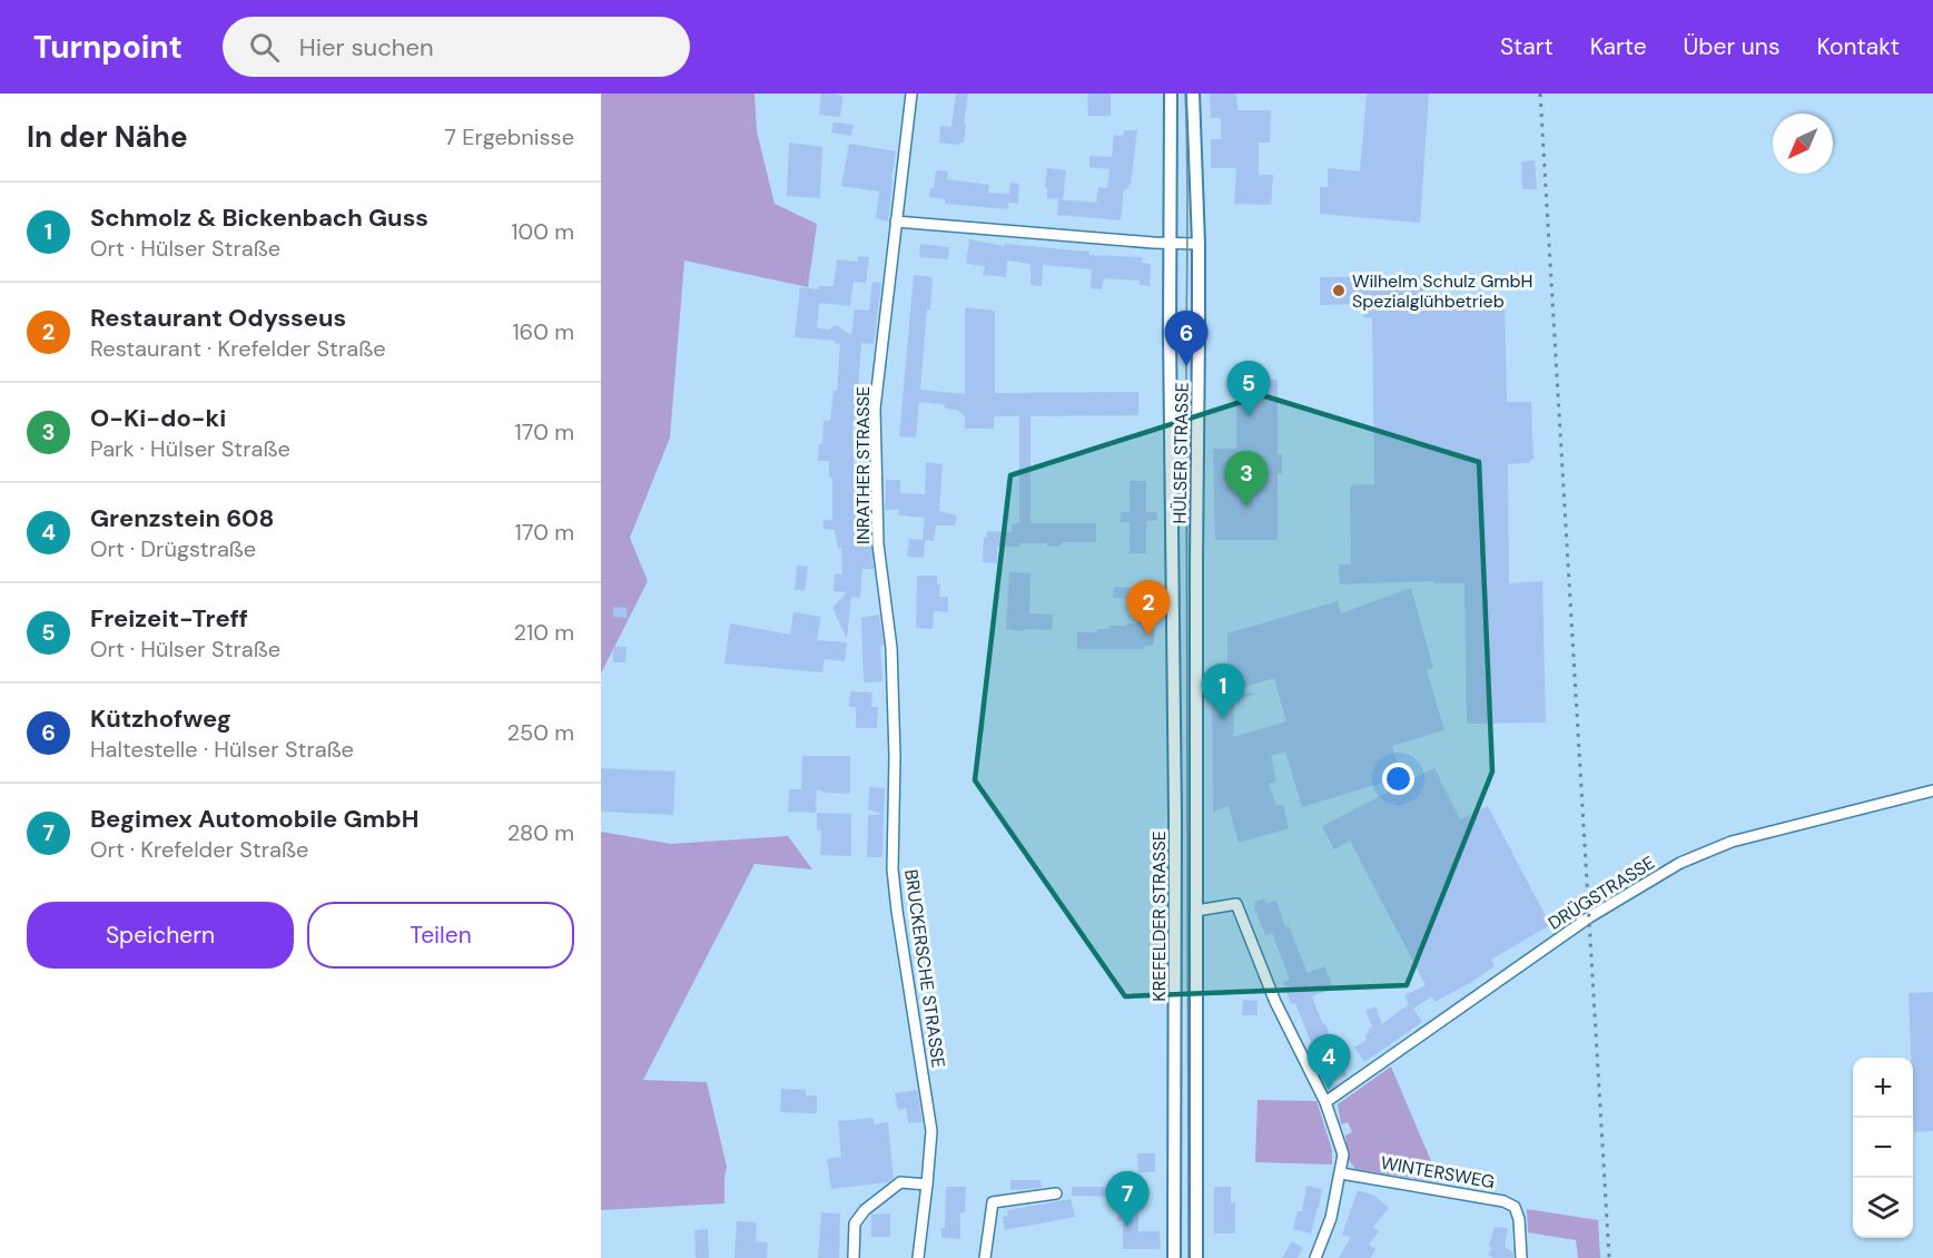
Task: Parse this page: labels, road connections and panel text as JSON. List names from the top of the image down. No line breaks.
{"streets":{"street":["HÜLSER STRASSE","INRATHER STRASSE","DRÜGSTRASSE","KREFELDER STRASSE","BRUCKERSCHE STRASSE","WINTERSWEG"]},"crossings":[["HÜLSER STRASSE","KREFELDER STRASSE"],["INRATHER STRASSE","BRUCKERSCHE STRASSE"]],"places":["Wilhelm Schulz GmbH Spezialglühbetrieb"],"north":"bottom left","page":{"header":"Turnpoint","search":"Hier suchen","nav":["Start","Karte","Über uns","Kontakt"],"heading":["In der Nähe","7 Ergebnisse"],"list":[{"mark":"1","name":"Schmolz & Bickenbach Guss","note":"Ort · Hülser Straße","value":"100 m"},{"mark":"2","name":"Restaurant Odysseus","note":"Restaurant · Krefelder Straße","value":"160 m"},{"mark":"3","name":"O-Ki-do-ki","note":"Park · Hülser Straße","value":"170 m"},{"mark":"4","name":"Grenzstein 608","note":"Ort · Drügstraße","value":"170 m"},{"mark":"5","name":"Freizeit-Treff","note":"Ort · Hülser Straße","value":"210 m"},{"mark":"6","name":"Kützhofweg","note":"Haltestelle · Hülser Straße","value":"250 m"},{"mark":"7","name":"Begimex Automobile GmbH","note":"Ort · Krefelder Straße","value":"280 m"}],"pins":["6","5","3","2","1","4","7"],"buttons":["Speichern","Teilen"],"map_buttons":["+","−"]}}
